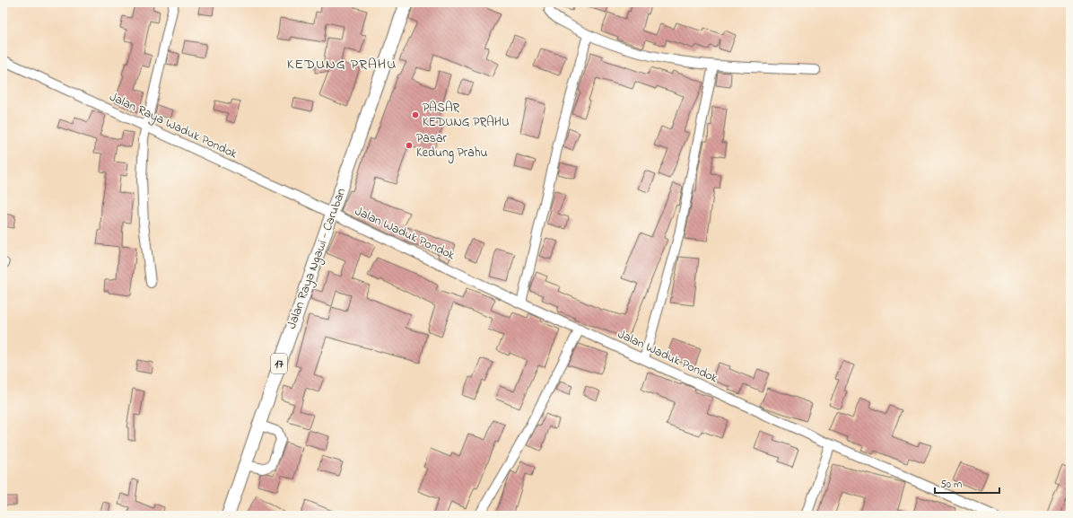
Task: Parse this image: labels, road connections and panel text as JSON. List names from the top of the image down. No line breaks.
{"streets":{"highway":["Jalan Raya Ngawi - Caruban","17"],"street":["Jalan Raya Waduk Pondok","Jalan Waduk Pondok"]},"crossings":[["Jalan Raya Waduk Pondok","Jalan Waduk Pondok"],["Jalan Raya Waduk Pondok","Jalan Raya Ngawi - Caruban"],["Jalan Waduk Pondok","Jalan Raya Ngawi - Caruban"]],"districts":["KEDUNG PRAHU"],"places":["PASAR KEDUNG PRAHU","Pasar Kedung Prahu"],"scale_bar":"50 m"}
